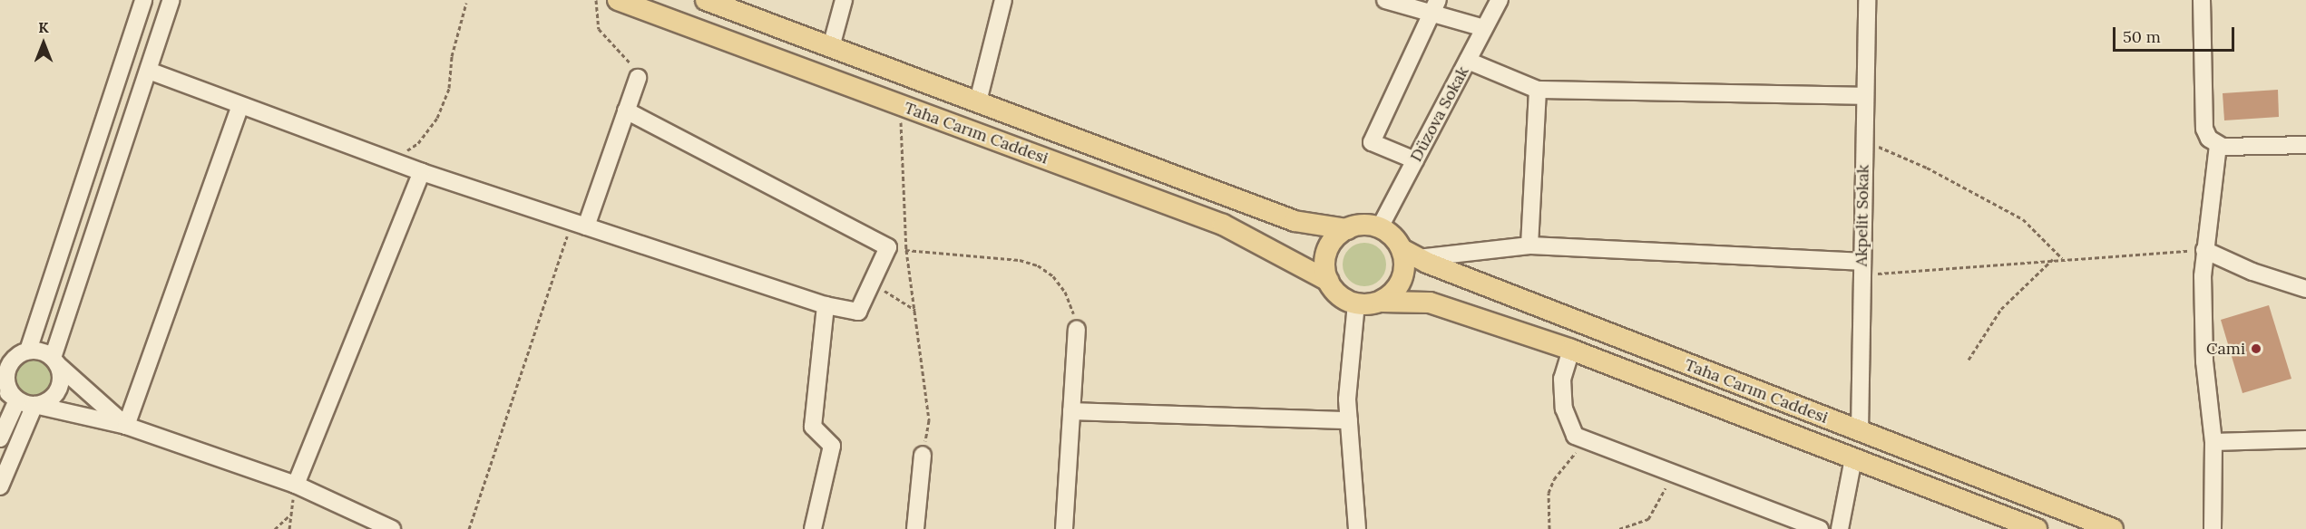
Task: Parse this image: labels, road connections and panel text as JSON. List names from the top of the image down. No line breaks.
{"streets":{"main road":["Taha Carım Caddesi"],"street":["Düzova Sokak","Akpelit Sokak"]},"crossings":[["Düzova Sokak","Taha Carım Caddesi"],["Taha Carım Caddesi","Akpelit Sokak"]],"places":["Cami"],"scale_bar":"50 m","north":"top"}
